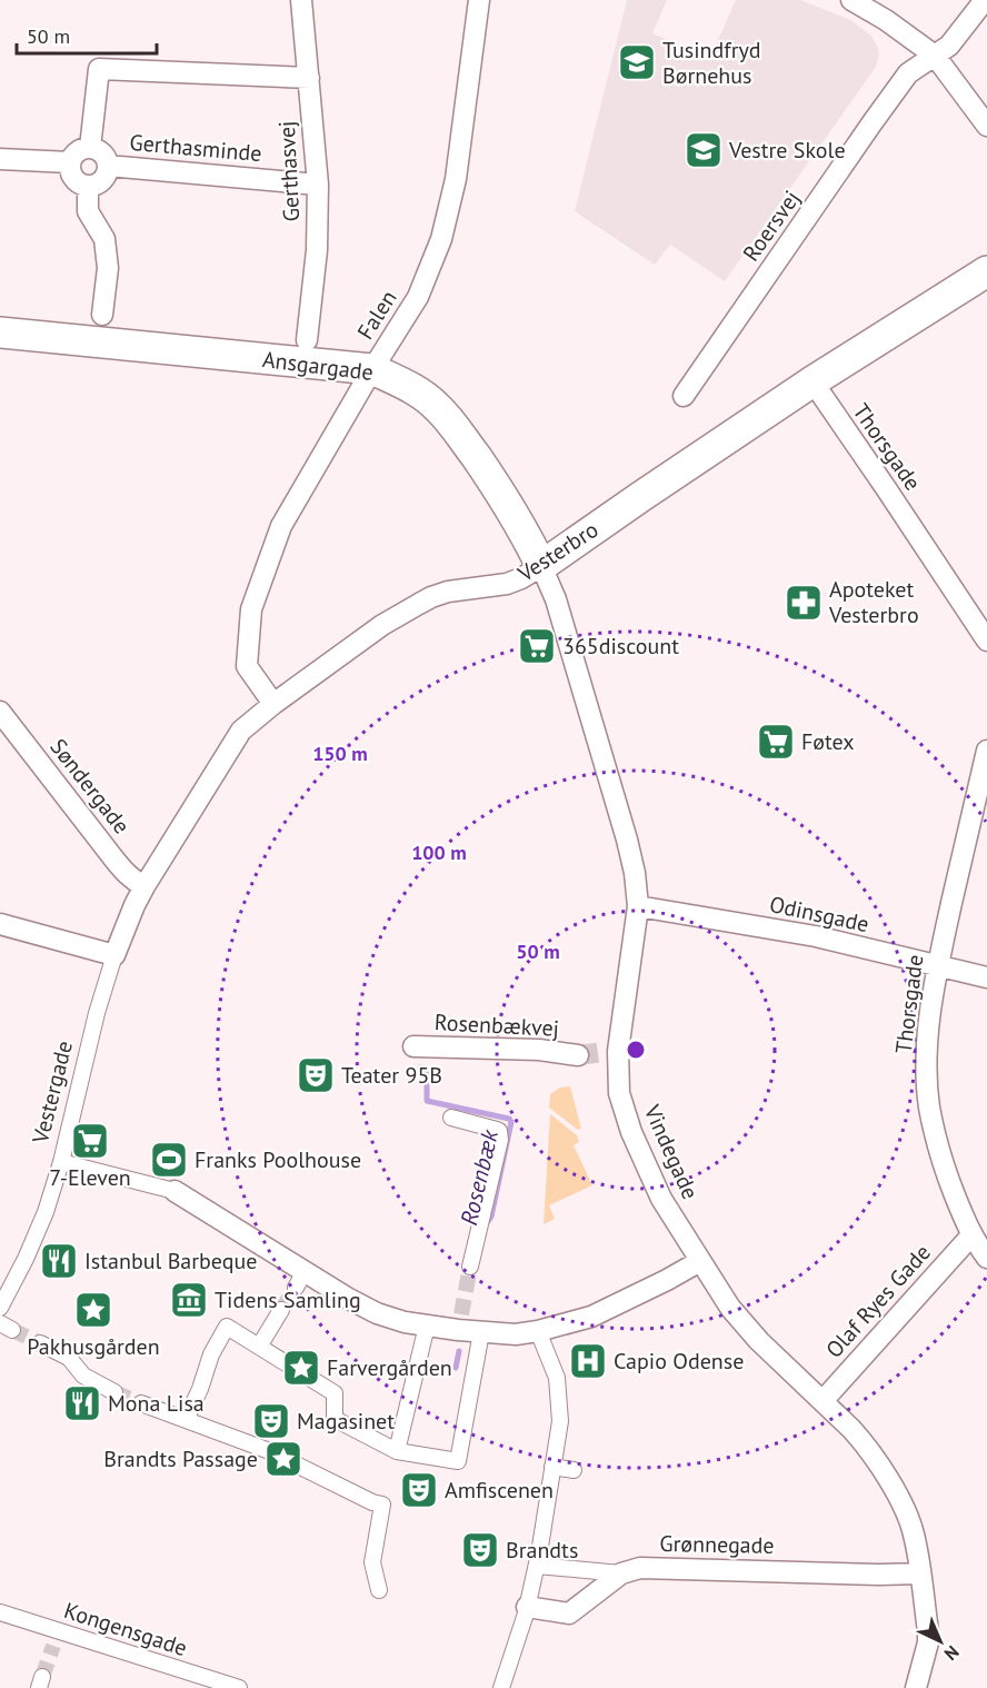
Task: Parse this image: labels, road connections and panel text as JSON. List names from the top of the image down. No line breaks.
{"streets":{"main road":["Ansgargade","Vesterbro"],"street":["Gerthasminde","Gerthasvej","Roersvej","Falen","Thorsgade","Søndergade","Odinsgade","Rosenbækvej","Vestergade","Vindegade","Olaf Ryes Gade","Grønnegade","Kongensgade"]},"crossings":[["Gerthasminde","Gerthasvej"],["Falen","Ansgargade"],["Falen","Vesterbro"],["Ansgargade","Vesterbro"],["Ansgargade","Vindegade"],["Thorsgade","Vesterbro"],["Thorsgade","Odinsgade"],["Thorsgade","Olaf Ryes Gade"],["Vesterbro","Søndergade"],["Vesterbro","Vestergade"],["Vesterbro","Vindegade"],["Søndergade","Vestergade"],["Odinsgade","Vindegade"],["Vindegade","Olaf Ryes Gade"],["Vindegade","Grønnegade"]],"water":["Rosenbæk"],"places":{"school or university":["Tusindfryd Børnehus","Vestre Skole"],"pharmacy":["Apoteket Vesterbro"],"supermarket":["365discount","Føtex","7-Eleven"],"theatre":["Teater 95B","Magasinet","Amfiscenen","Brandts"],"sports":["Franks Poolhouse"],"restaurant":["Istanbul Barbeque","Mona Lisa"],"museum":["Tidens Samling"],"place":["Pakhusgården","Farvergården","Brandts Passage"],"hospital":["Capio Odense"]},"scale_bar":"50 m","north":"bottom right","rings":["150 m","100 m","50 m"]}
